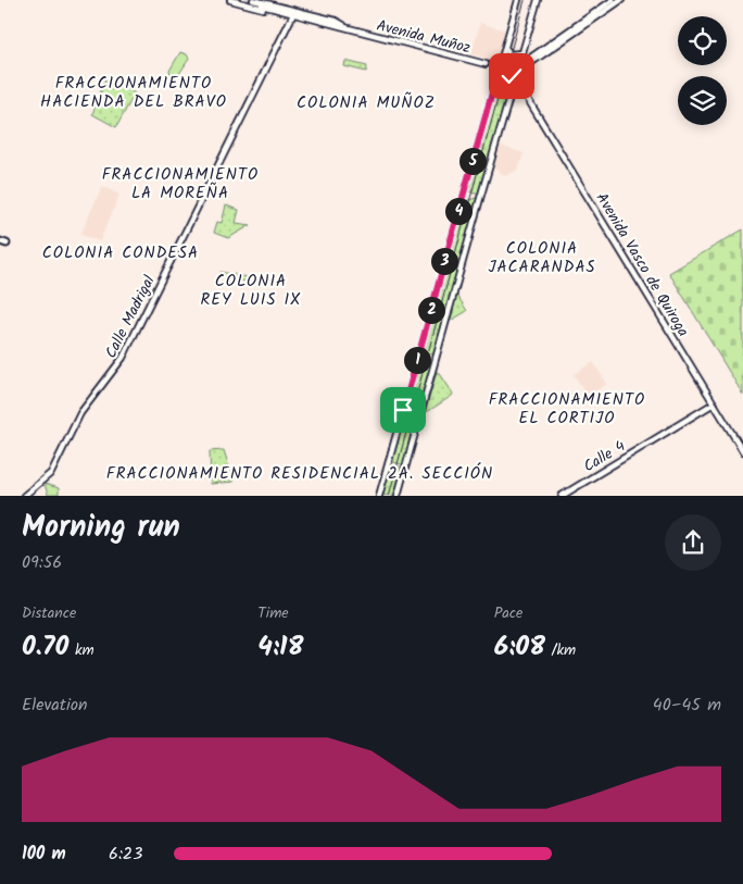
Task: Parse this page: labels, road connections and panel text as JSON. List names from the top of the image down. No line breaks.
{"streets":{"main road":["Avenida Muñoz","Avenida Vasco de Quiroga","Calle Madrigal","Calle 4"]},"crossings":[["Avenida Vasco de Quiroga","Calle 4"]],"districts":["FRACCIONAMIENTO HACIENDA DEL BRAVO","COLONIA MUÑOZ","FRACCIONAMIENTO LA MOREÑA","COLONIA JACARANDAS","COLONIA CONDESA","COLONIA REY LUIS IX","FRACCIONAMIENTO EL CORTIJO","FRACCIONAMIENTO RESIDENCIAL 2A. SECCIÓN"],"page":{"pins":["5","4","3","2","1"],"heading":["Morning run","09:56"],"stats":[["Distance","0.70 km"],["Time","4:18"],["Pace","6:08 /km"]],"chart":["Elevation","40–45 m"],"list":[{"name":"100 m","note":"6:23"}]}}
